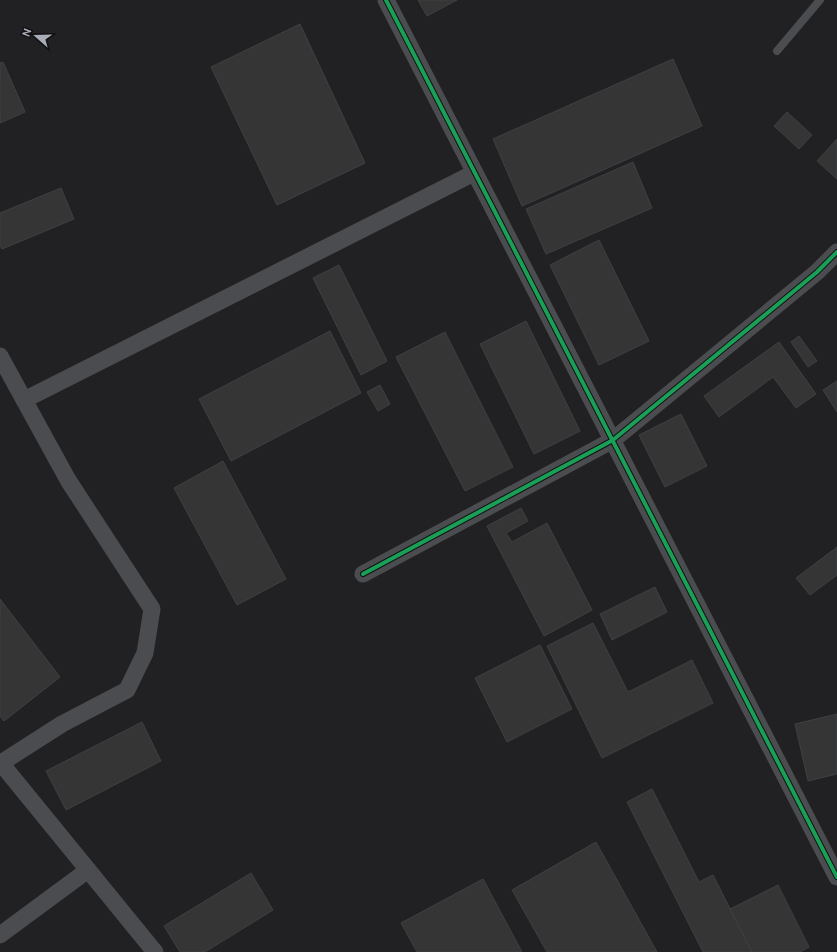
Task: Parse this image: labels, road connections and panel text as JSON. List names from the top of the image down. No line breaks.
{"north":"left"}
